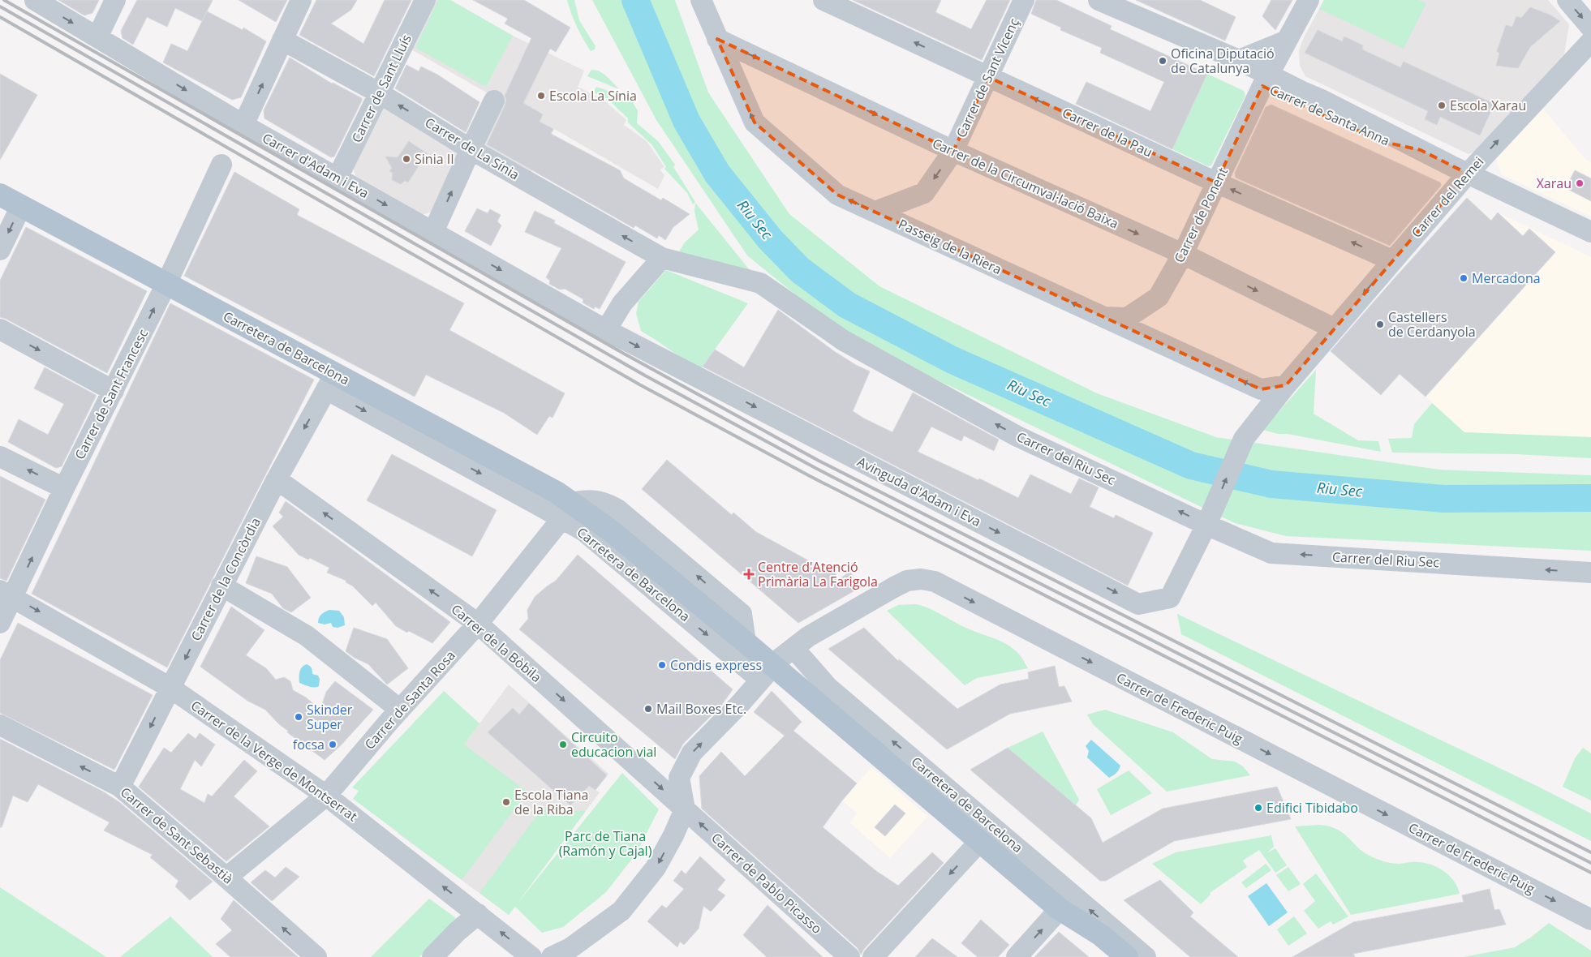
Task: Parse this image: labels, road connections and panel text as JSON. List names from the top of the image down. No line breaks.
{"streets":{"main road":["Carretera de Barcelona"],"street":["Carrer de Sant Vicenç","Carrer de Sant Lluís","Carrer de Santa Anna","Carrer de la Pau","Carrer de La Sínia","Carrer d'Adam i Eva","Carrer de la Circumval·lació Baixa","Carrer del Remei","Carrer de Ponent","Passeig de la Riera","Carrer de Sant Francesc","Carrer del Riu Sec","Avinguda d'Adam i Eva","Carrer de la Concòrdia","Carrer de la Bòbila","Carrer de Santa Rosa","Carrer de Frederic Puig","Carrer de la Verge de Montserrat","Carrer de Sant Sebastià","Carrer de Pablo Picasso"]},"crossings":[["Carrer de Sant Vicenç","Carrer de la Pau"],["Carrer de Sant Vicenç","Carrer de la Circumval·lació Baixa"],["Carrer de Sant Vicenç","Passeig de la Riera"],["Carrer de Sant Lluís","Carrer de La Sínia"],["Carrer de Sant Lluís","Carrer d'Adam i Eva"],["Carrer de Santa Anna","Carrer del Remei"],["Carrer de Santa Anna","Carrer de Ponent"],["Carrer de la Pau","Carrer del Remei"],["Carrer de la Pau","Carrer de Ponent"],["Carrer de La Sínia","Carrer del Riu Sec"],["Carrer d'Adam i Eva","Avinguda d'Adam i Eva"],["Carrer de la Circumval·lació Baixa","Carrer del Remei"],["Carrer de la Circumval·lació Baixa","Carrer de Ponent"],["Carrer de la Circumval·lació Baixa","Passeig de la Riera"],["Carrer del Remei","Passeig de la Riera"],["Carrer del Remei","Carrer del Riu Sec"],["Carrer del Remei","Avinguda d'Adam i Eva"],["Carrer de Ponent","Passeig de la Riera"],["Carretera de Barcelona","Carrer de Sant Francesc"],["Carretera de Barcelona","Carrer de la Concòrdia"],["Carretera de Barcelona","Carrer de Santa Rosa"],["Carretera de Barcelona","Carrer de Frederic Puig"],["Carrer de Sant Francesc","Carrer de la Verge de Montserrat"],["Carrer del Riu Sec","Avinguda d'Adam i Eva"],["Carrer de la Concòrdia","Carrer de la Bòbila"],["Carrer de la Concòrdia","Carrer de la Verge de Montserrat"],["Carrer de la Concòrdia","Carrer de Sant Sebastià"],["Carrer de la Bòbila","Carrer de Santa Rosa"],["Carrer de la Bòbila","Carrer de Frederic Puig"],["Carrer de la Bòbila","Carrer de Pablo Picasso"],["Carrer de Santa Rosa","Carrer de la Verge de Montserrat"],["Carrer de Santa Rosa","Carrer de Sant Sebastià"],["Carrer de Frederic Puig","Carrer de Pablo Picasso"]],"one_way":["Carrer de Sant Vicenç","Carrer de la Pau","Carrer de La Sínia","Carrer d'Adam i Eva","Carrer de la Circumval·lació Baixa","Passeig de la Riera","Carrer de Sant Francesc","Carrer del Riu Sec","Avinguda d'Adam i Eva","Carrer de la Concòrdia","Carrer de Frederic Puig","Carrer de Sant Sebastià","Carrer de Pablo Picasso"],"water":["Riu Sec"],"parks":["Parc de Tiana (Ramón y Cajal)"],"places":{"other":["Oficina Diputació de Catalunya","Escola La Sínia","Escola Xarau","Sinia II","Xarau","Mercadona","Castellers de Cerdanyola","Condis express","Mail Boxes Etc.","Skinder Super","focsa","Circuito educacion vial","Escola Tiana de la Riba","Edifici Tibidabo"],"health":["Centre d'Atenció Primària La Farigola"]}}
